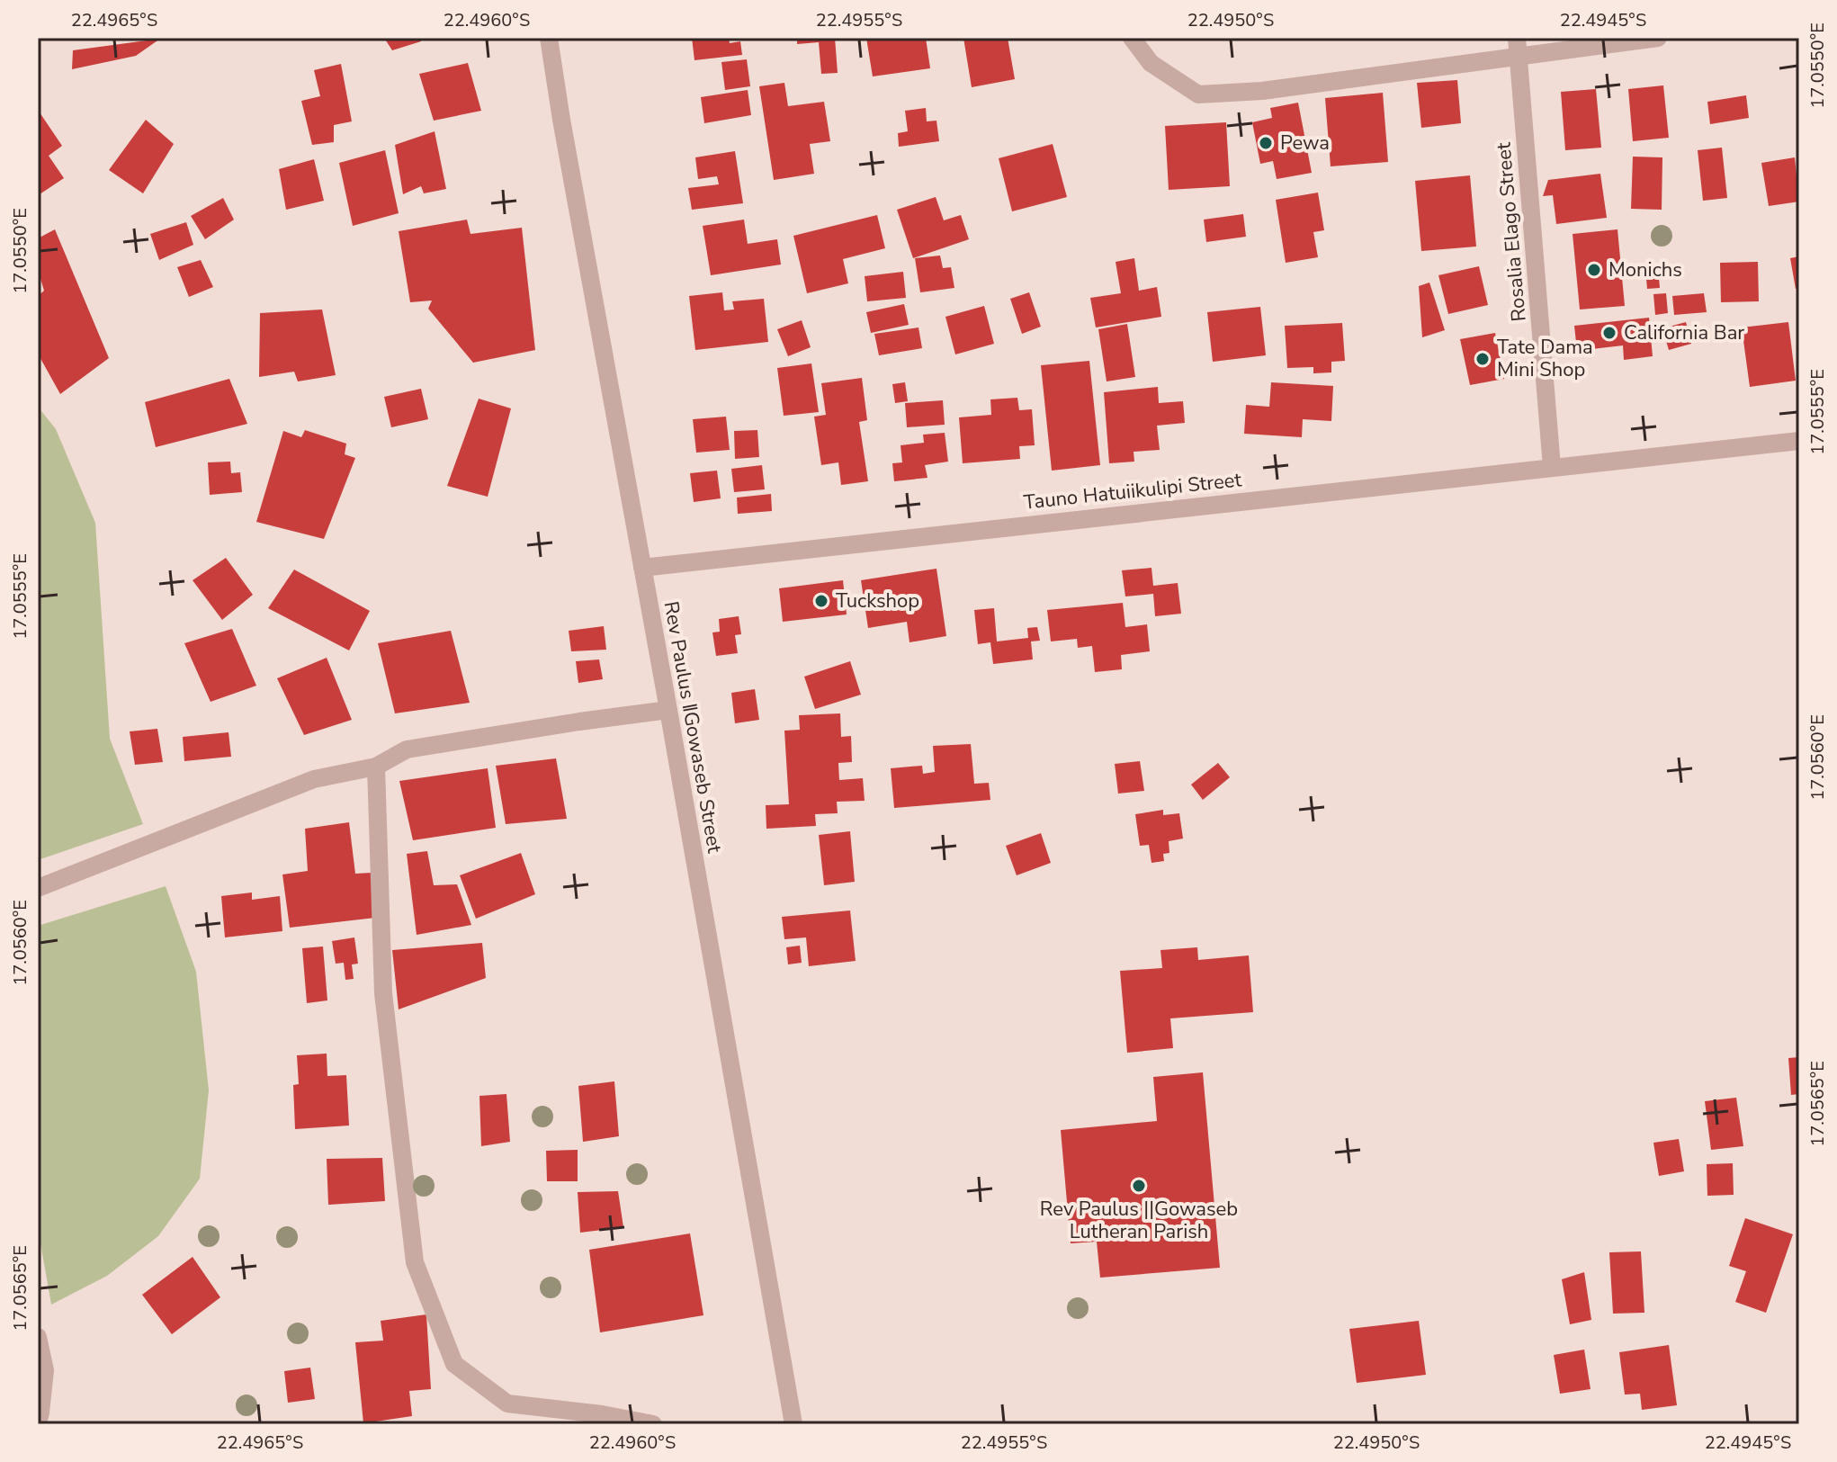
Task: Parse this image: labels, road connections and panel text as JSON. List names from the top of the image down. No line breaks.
{"streets":{"street":["Rosalia Elago Street","Tauno Hatuiikulipi Street","Rev Paulus ǁGowaseb Street"]},"crossings":[["Rosalia Elago Street","Tauno Hatuiikulipi Street"],["Tauno Hatuiikulipi Street","Rev Paulus ǁGowaseb Street"]],"places":["Pewa","Monichs","California Bar","Tate Dama Mini Shop","Tuckshop","Rev Paulus ||Gowaseb Lutheran Parish"],"coordinates":["22.4965°S","22.4960°S","22.4955°S","22.4950°S","22.4945°S","17.0550°E","17.0555°E","17.0560°E","17.0565°E"]}
